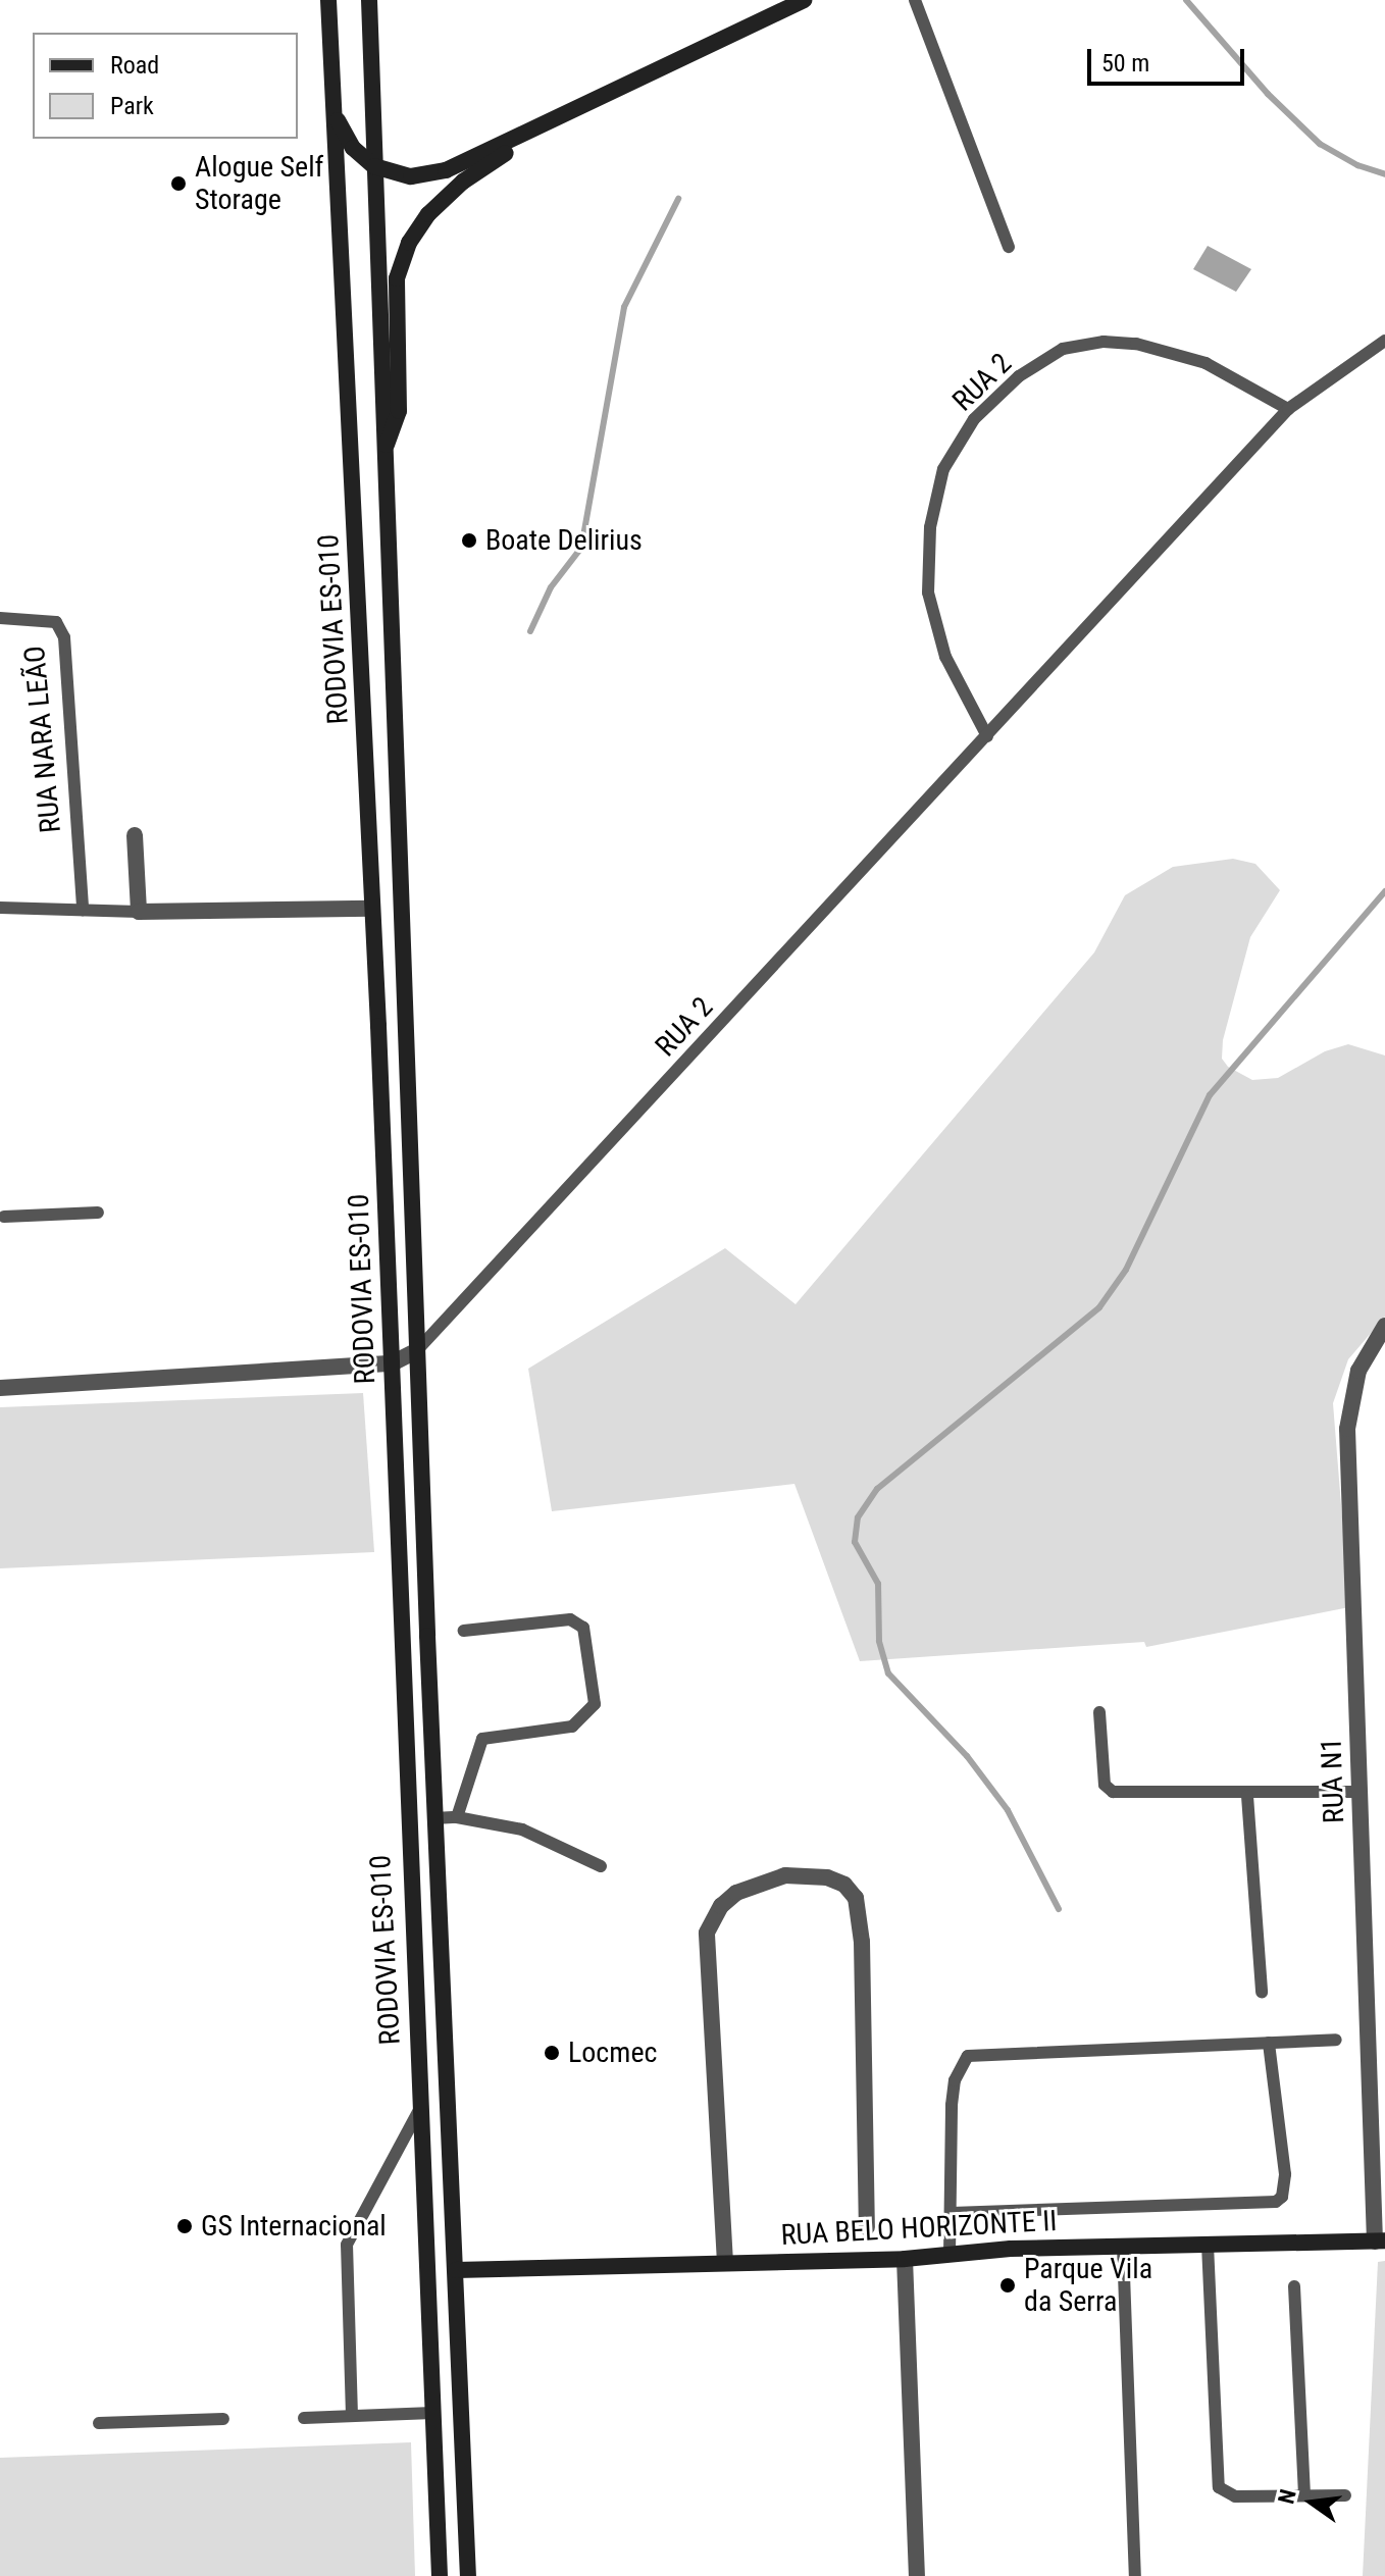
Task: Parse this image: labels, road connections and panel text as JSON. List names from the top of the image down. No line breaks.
{"streets":{"main road":["RODOVIA ES-010","RUA BELO HORIZONTE II"],"street":["RUA N1"],"lane":["RUA 2","RUA NARA LEÃO"]},"crossings":[["RUA 2","RODOVIA ES-010"],["RODOVIA ES-010","RUA BELO HORIZONTE II"],["RUA N1","RUA BELO HORIZONTE II"]],"places":["Alogue Self Storage","Boate Delirius","Locmec","GS Internacional","Parque Vila da Serra"],"legend":["Road","Park"],"scale_bar":"50 m","north":"left"}
